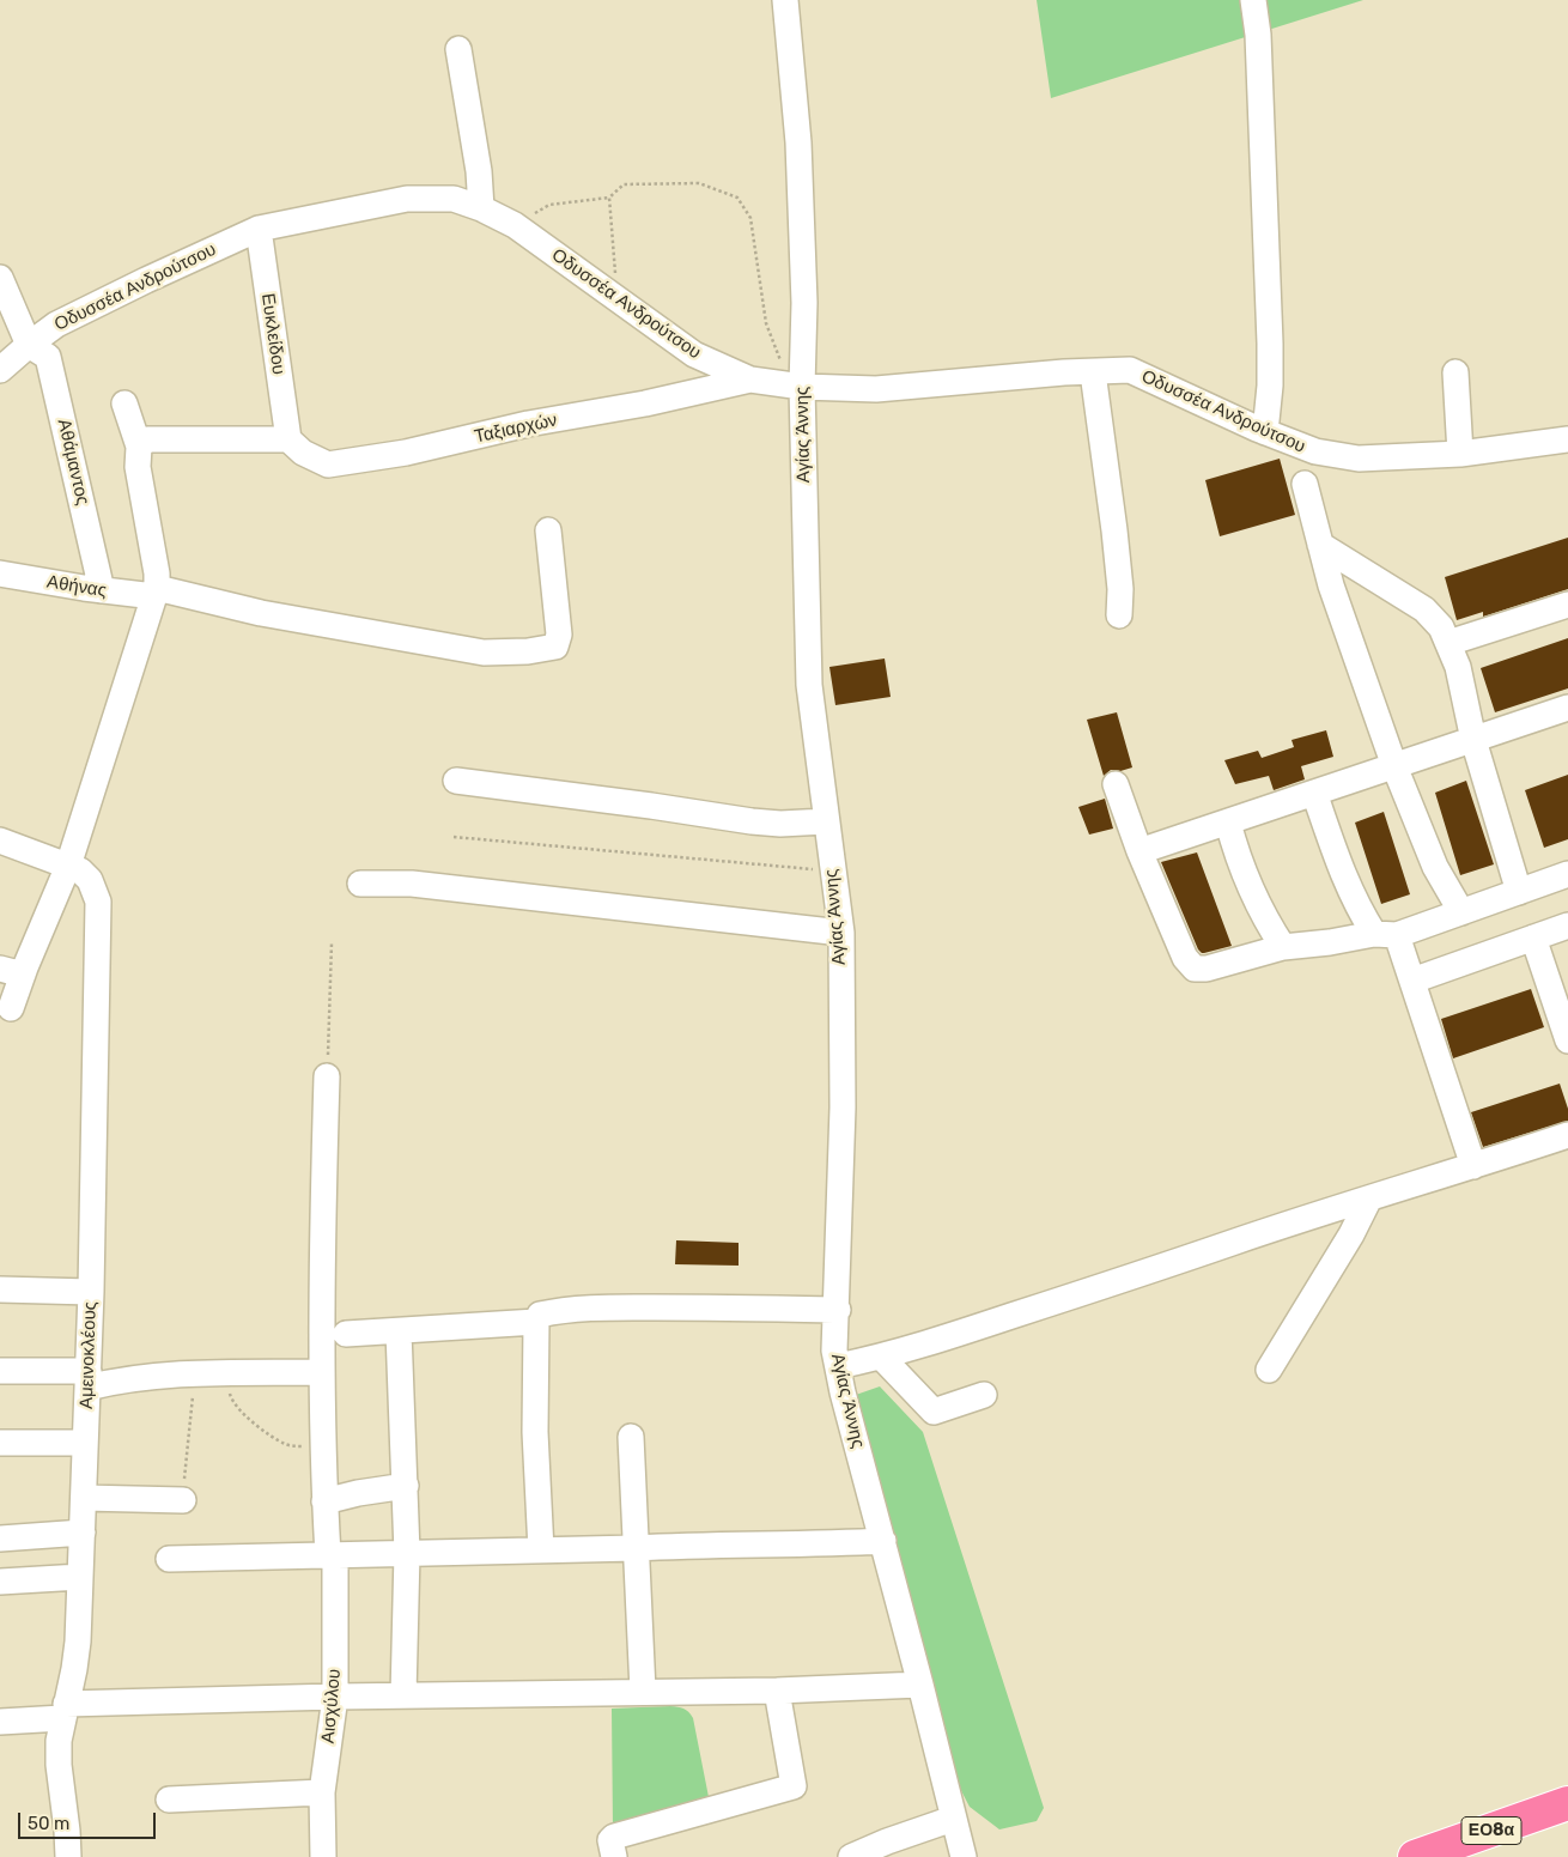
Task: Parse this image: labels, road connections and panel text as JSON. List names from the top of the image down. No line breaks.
{"streets":{"highway":["ΕΟ8α"],"street":["Οδυσσέα Ανδρούτσου","Ευκλείδου","Ταξιαρχών","Αγίας Άννης","Αθάμαντος","Αθήνας","Αμεινοκλέους","Αισχύλου"]},"crossings":[["Οδυσσέα Ανδρούτσου","Ευκλείδου"],["Οδυσσέα Ανδρούτσου","Ταξιαρχών"],["Οδυσσέα Ανδρούτσου","Αγίας Άννης"],["Οδυσσέα Ανδρούτσου","Αθάμαντος"],["Ευκλείδου","Ταξιαρχών"],["Αθάμαντος","Αθήνας"]],"scale_bar":"50 m"}
